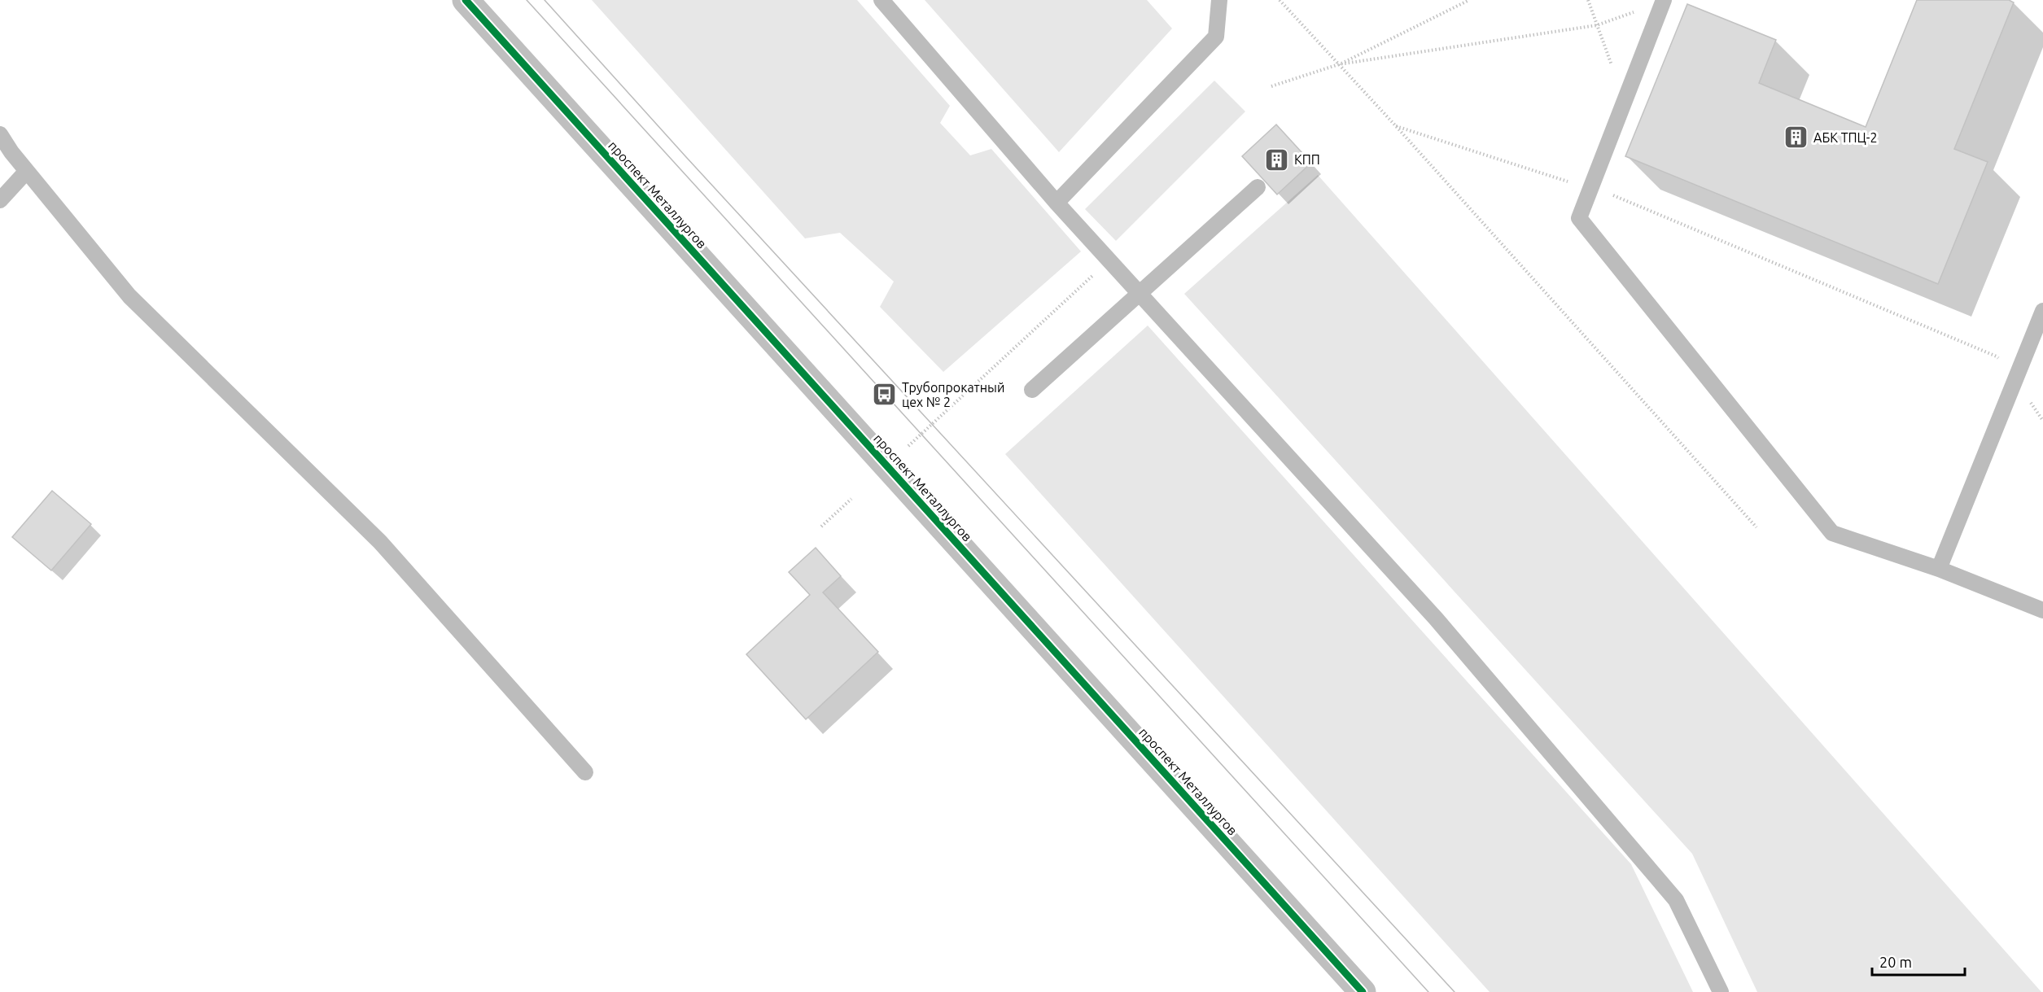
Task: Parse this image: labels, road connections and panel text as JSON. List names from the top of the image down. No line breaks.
{"streets":{"street":["проспект Металлургов"]},"places":{"building":["АБК ТПЦ-2","КПП"],"bus stop":["Трубопрокатный цех № 2"]},"scale_bar":"20 m"}
